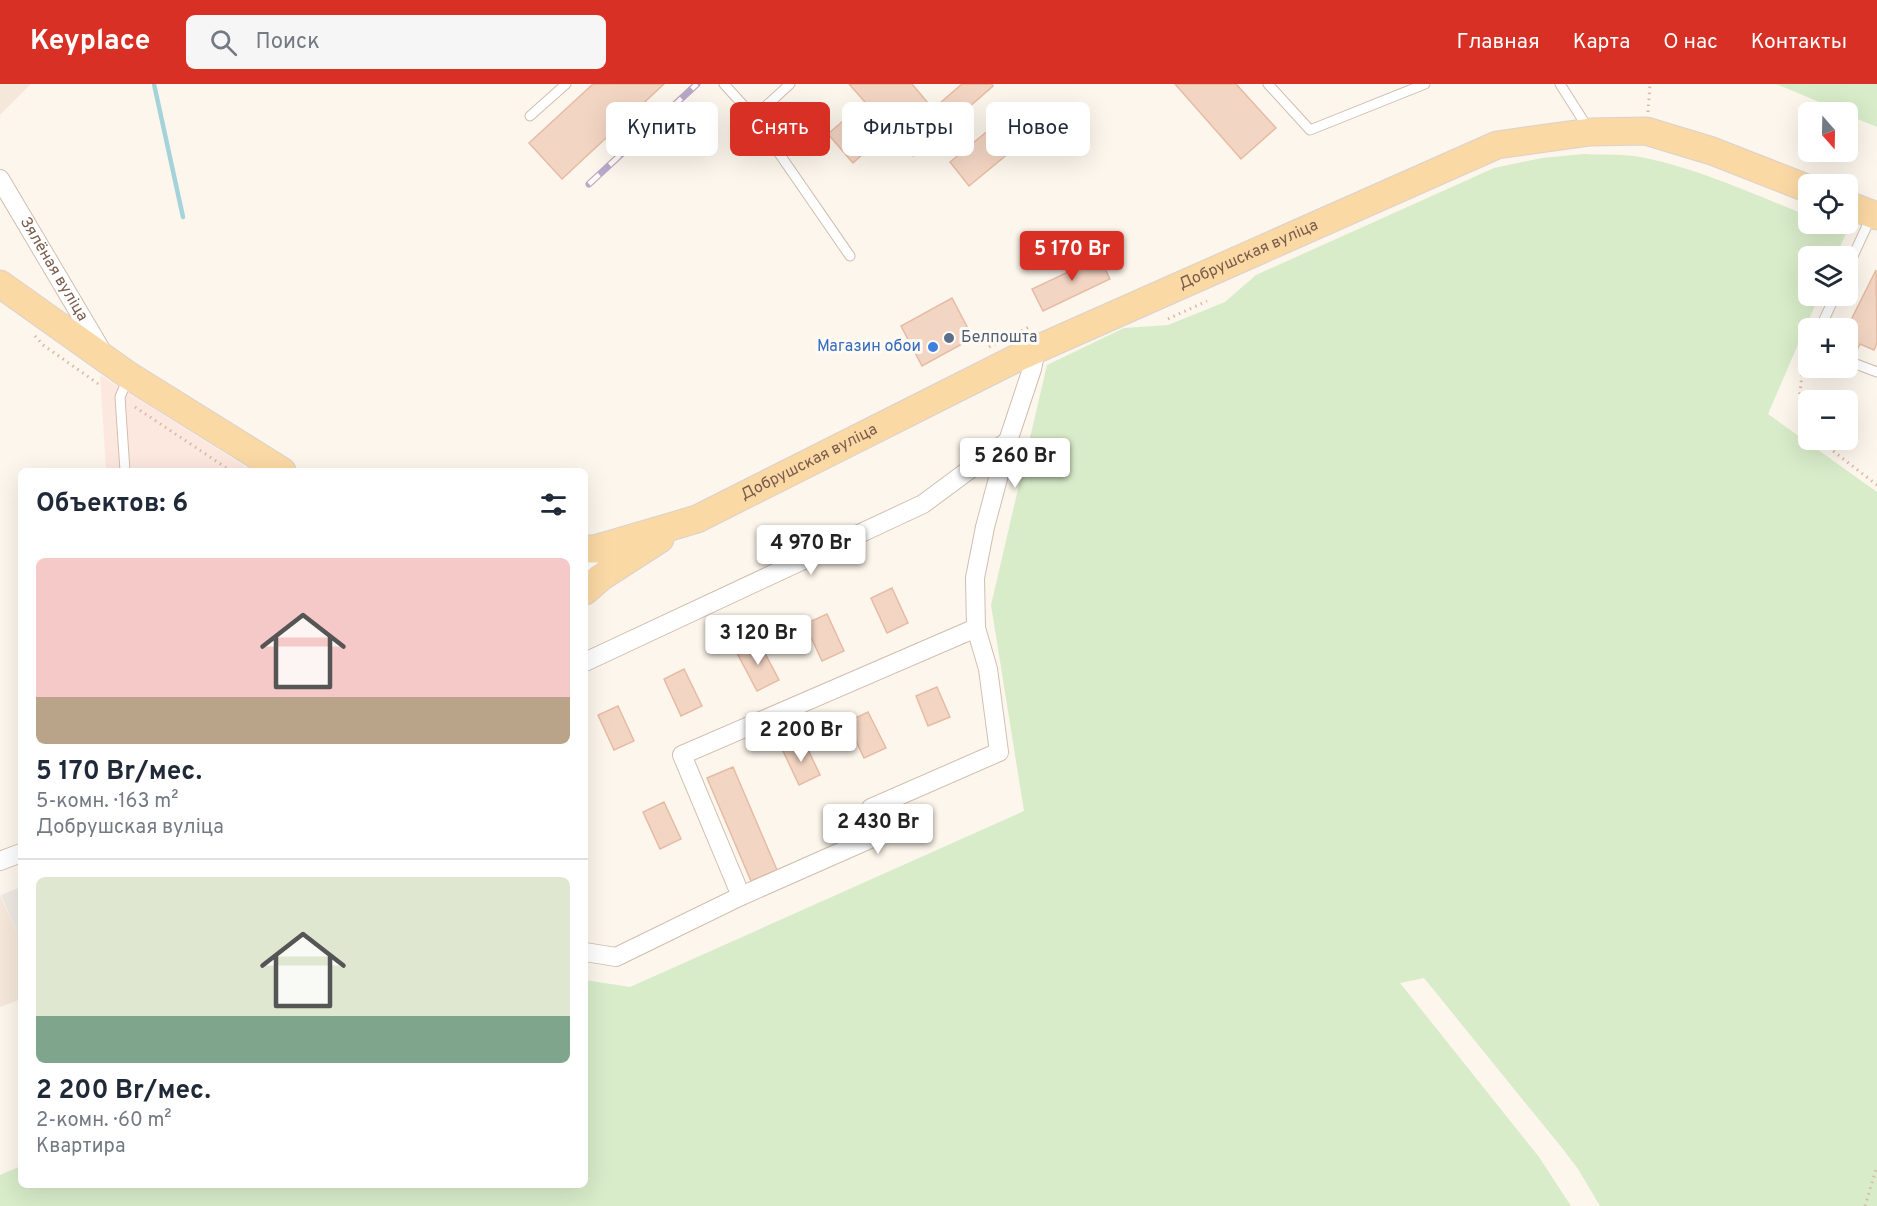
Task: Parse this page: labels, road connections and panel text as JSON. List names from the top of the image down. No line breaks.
{"streets":{"main road":["Добрушская вуліца"],"street":["Зялёная вуліца"]},"places":["Белпошта","Магазин обои"],"north":"bottom","page":{"header":"Keyplace","search":"Поиск","nav":["Главная","Карта","О нас","Контакты"],"map_buttons":["+","−"],"chip":["Купить","Снять","Фильтры","Новое"],"price":["5 170 Br","5 260 Br","4 970 Br","3 120 Br","2 200 Br","2 430 Br"],"heading":"Объектов: 6","list":[{"name":"5 170 Br/мес.","note":"5-комн. · 163 m² · Добрушская вуліца"},{"name":"2 200 Br/мес.","note":"2-комн. · 60 m² · Квартира"}]}}
